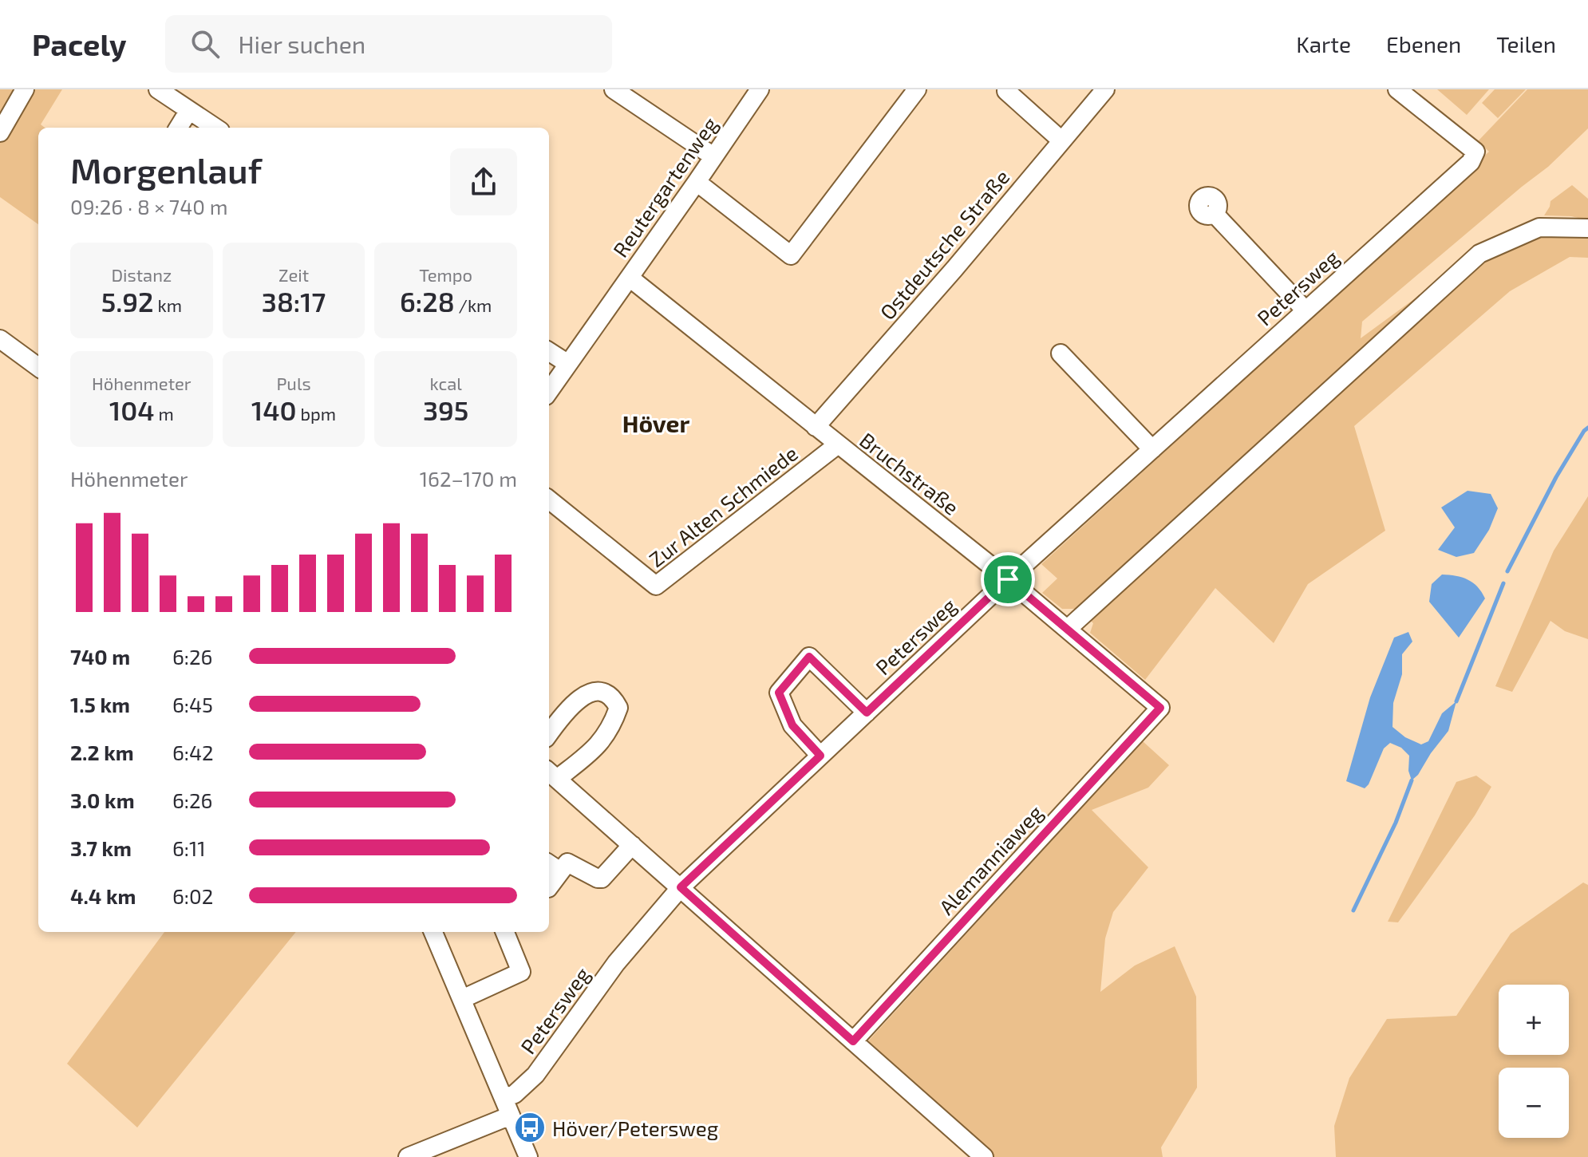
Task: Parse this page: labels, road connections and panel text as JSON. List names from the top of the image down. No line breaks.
{"streets":{"street":["Reutergartenweg","Ostdeutsche Straße","Petersweg","Bruchstraße","Zur Alten Schmiede","Alemanniaweg"]},"crossings":[["Reutergartenweg","Bruchstraße"],["Ostdeutsche Straße","Bruchstraße"],["Petersweg","Bruchstraße"],["Bruchstraße","Zur Alten Schmiede"],["Bruchstraße","Alemanniaweg"]],"districts":["Höver"],"places":{"bus stop":["Höver/Petersweg"]},"page":{"header":"Pacely","search":"Hier suchen","nav":["Karte","Ebenen","Teilen"],"heading":["Morgenlauf","09:26 · 8 × 740 m"],"stats":[["Distanz","5.92 km"],["Zeit","38:17"],["Tempo","6:28 /km"],["Höhenmeter","104 m"],["Puls","140 bpm"],["kcal","395"]],"chart":["Höhenmeter","162–170 m"],"list":[{"name":"740 m","note":"6:26"},{"name":"1.5 km","note":"6:45"},{"name":"2.2 km","note":"6:42"},{"name":"3.0 km","note":"6:26"},{"name":"3.7 km","note":"6:11"},{"name":"4.4 km","note":"6:02"}],"map_buttons":["+","−"]}}
